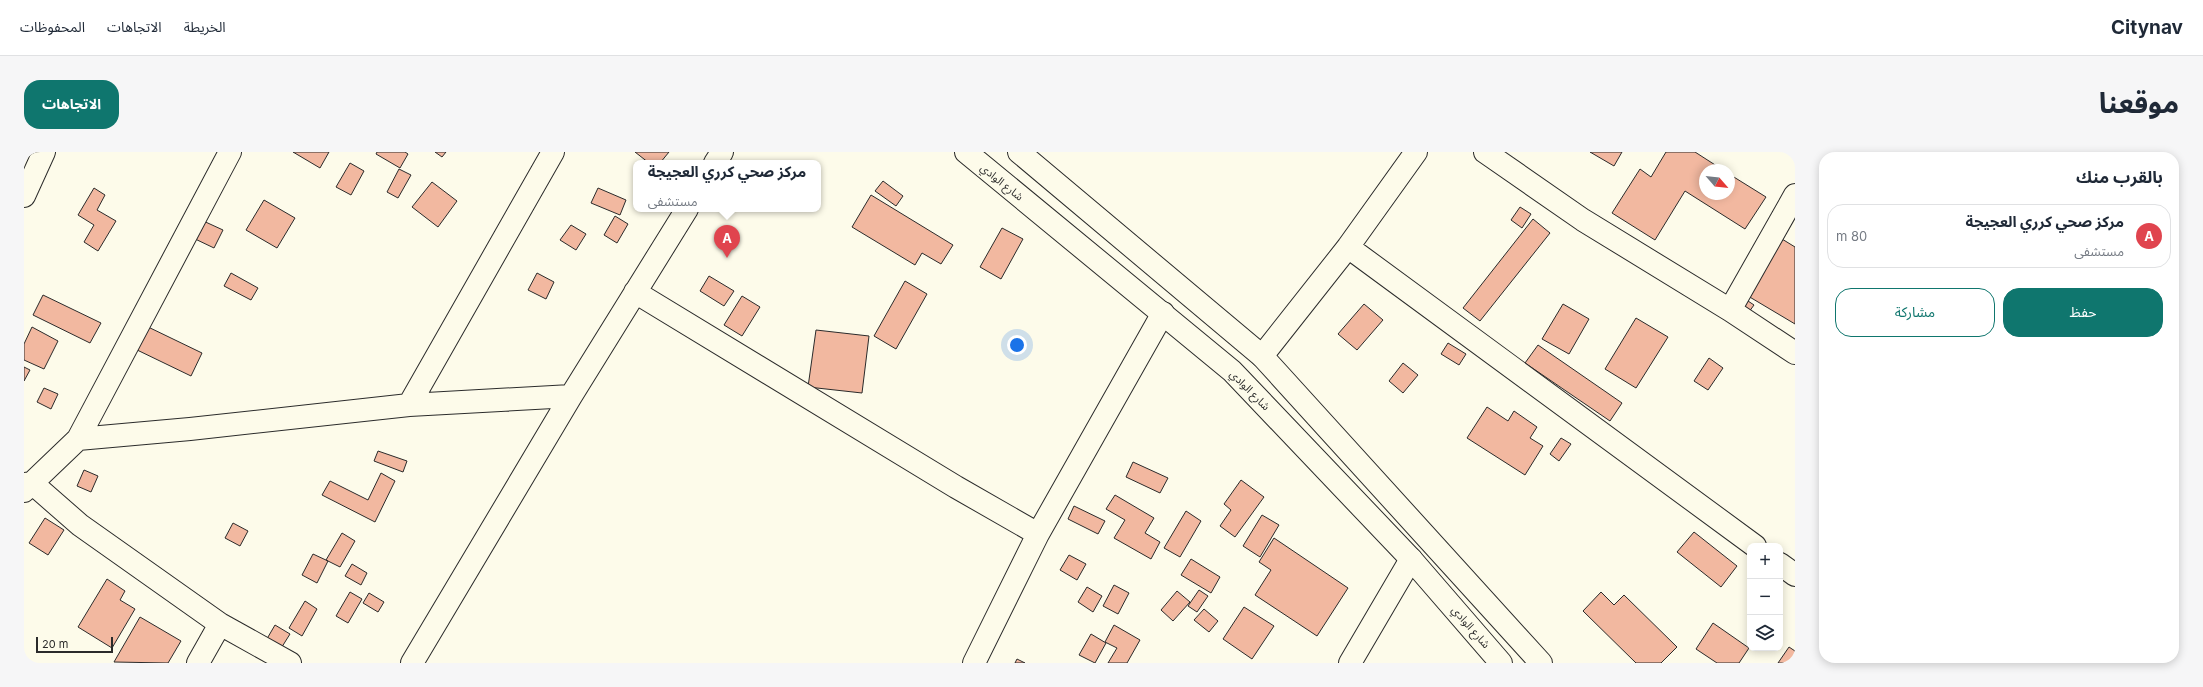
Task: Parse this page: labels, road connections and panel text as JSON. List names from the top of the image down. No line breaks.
{"streets":{"street":["شارع الوادي"]},"scale_bar":"20 m","north":"bottom right","page":{"header":"Citynav","nav":["الخريطة","الاتجاهات","المحفوظات"],"title":"موقعنا","buttons":["الاتجاهات",["حفظ","مشاركة"]],"heading":"بالقرب منك","popup":["مركز صحي كرري العجيجة","مستشفى"],"list":[{"mark":"A","name":"مركز صحي كرري العجيجة","note":"مستشفى","value":"80 m"}],"pins":"A","map_buttons":["+","−"],"scale":"20 m"}}
